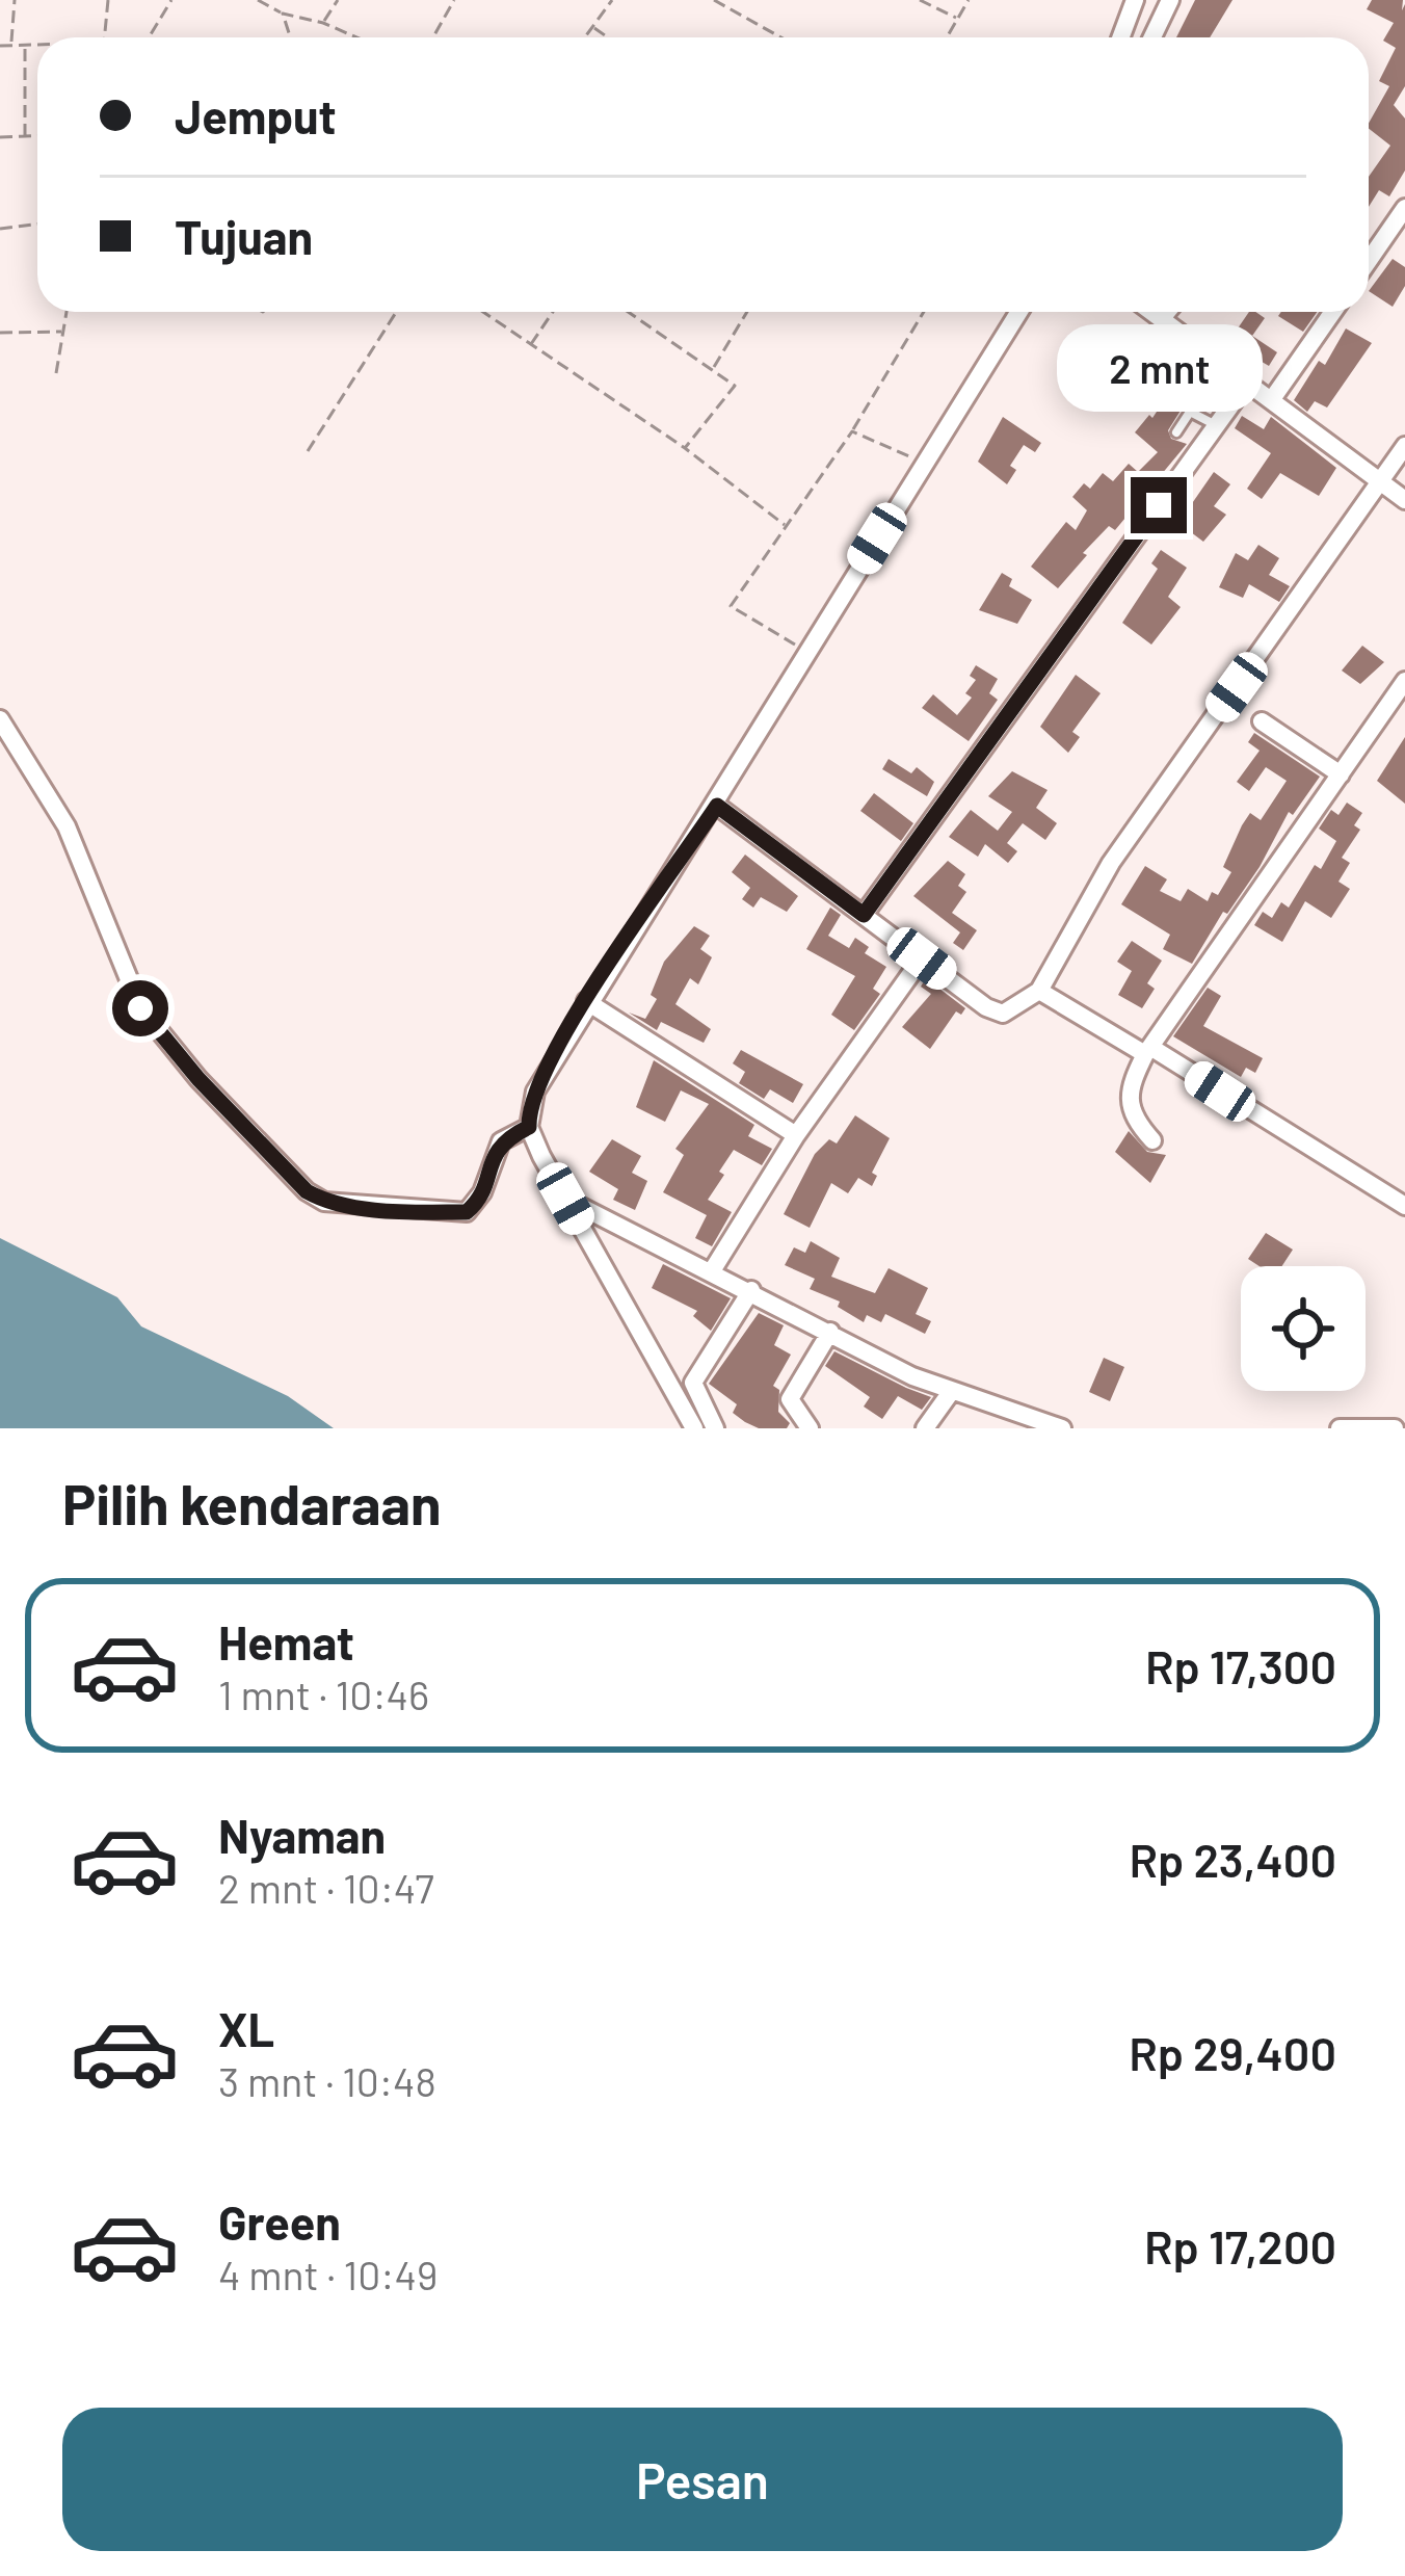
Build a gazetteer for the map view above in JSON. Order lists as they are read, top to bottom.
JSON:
{
  "page": {
    "banner": ["Jemput", "Tujuan"],
    "bubble": "2 mnt",
    "heading": "Pilih kendaraan",
    "list": [
      {
        "name": "Hemat",
        "note": "1 mnt · 10:46",
        "value": "Rp 17,300"
      },
      {
        "name": "Nyaman",
        "note": "2 mnt · 10:47",
        "value": "Rp 23,400"
      },
      {
        "name": "XL",
        "note": "3 mnt · 10:48",
        "value": "Rp 29,400"
      },
      {
        "name": "Green",
        "note": "4 mnt · 10:49",
        "value": "Rp 17,200"
      }
    ],
    "buttons": "Pesan"
  }
}
